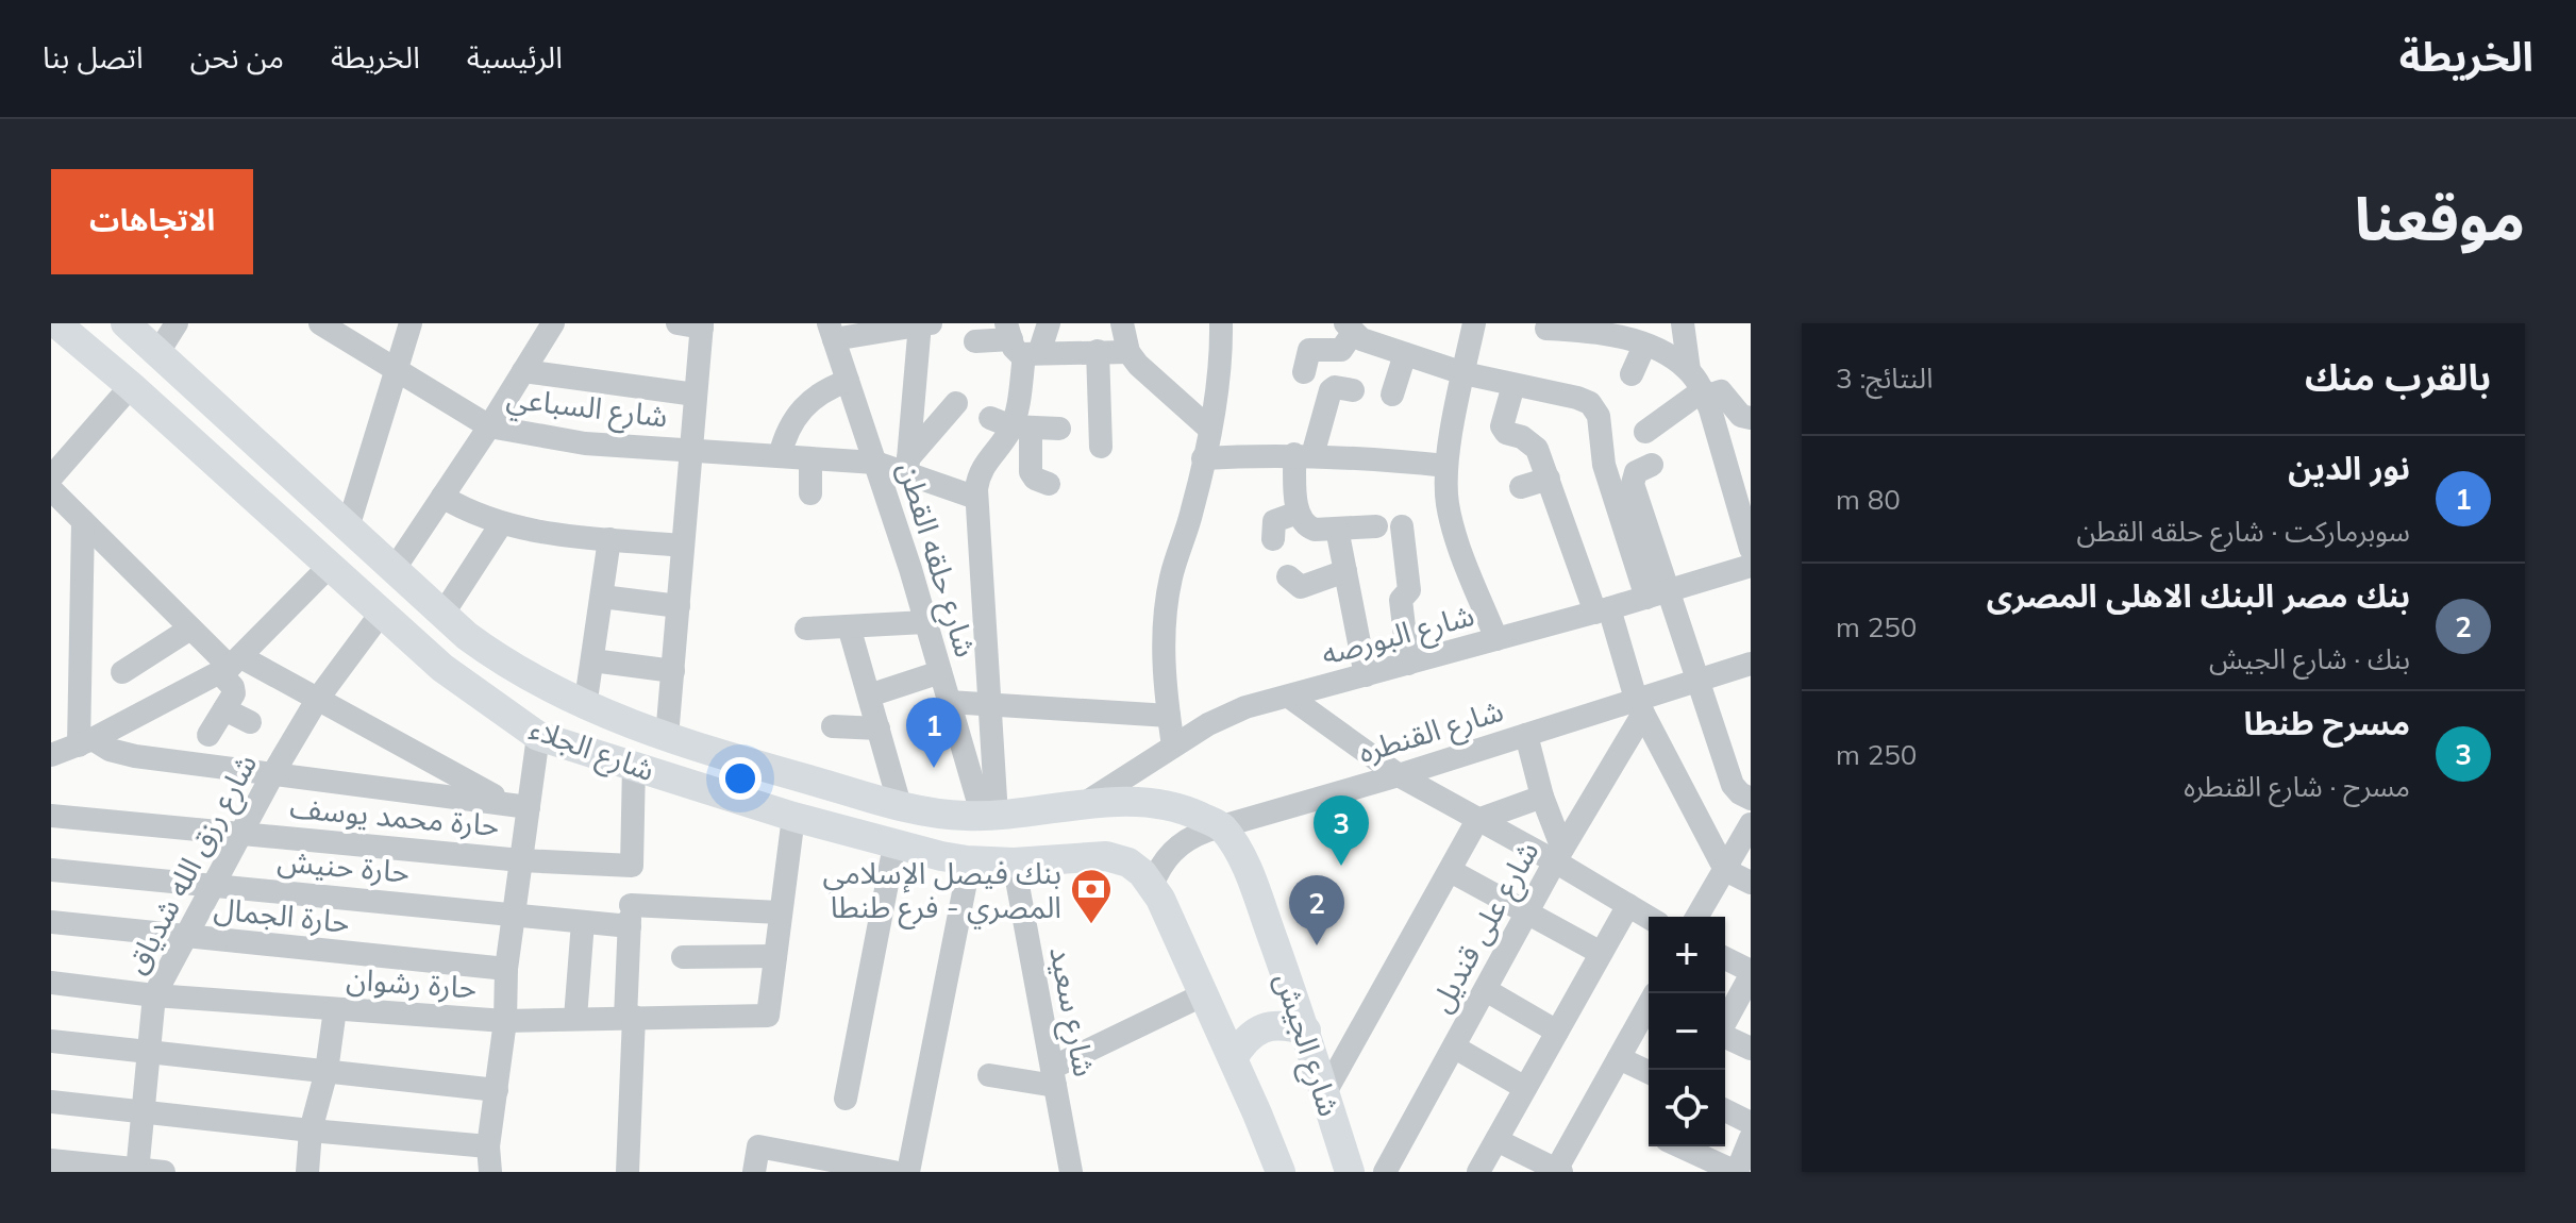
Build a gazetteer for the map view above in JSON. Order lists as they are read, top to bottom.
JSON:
{
  "streets": {
    "main road": ["شارع الجلاء", "شارع الجيش"],
    "street": [
      "شارع السباعي",
      "شارع حلقه القطن",
      "شارع البورصه",
      "شارع القنطره",
      "حارة محمد يوسف",
      "شارع رزق الله شدياق",
      "حارة حنيش",
      "حارة الجمال",
      "شارع على قنديل",
      "حارة رشوان",
      "شارع سعيد"
    ]
  },
  "crossings": [
    ["شارع السباعي", "شارع حلقه القطن"],
    ["شارع حلقه القطن", "شارع الجلاء"],
    ["شارع البورصه", "شارع الجلاء"],
    ["شارع القنطره", "شارع الجلاء"],
    ["شارع القنطره", "شارع على قنديل"],
    ["شارع القنطره", "شارع الجيش"],
    ["شارع الجلاء", "حارة محمد يوسف"],
    ["شارع الجلاء", "شارع رزق الله شدياق"],
    ["شارع الجلاء", "شارع سعيد"],
    ["شارع الجلاء", "شارع الجيش"],
    ["حارة محمد يوسف", "شارع رزق الله شدياق"],
    ["شارع رزق الله شدياق", "حارة حنيش"],
    ["شارع رزق الله شدياق", "حارة الجمال"],
    ["شارع رزق الله شدياق", "حارة رشوان"]
  ],
  "places": {
    "bank": ["بنك فيصل الإسلامي المصري - فرع طنطا"]
  },
  "page": {
    "header": "الخريطة",
    "nav": [
      "الرئيسية",
      "الخريطة",
      "من نحن",
      "اتصل بنا"
    ],
    "title": "موقعنا",
    "buttons": "الاتجاهات",
    "heading": ["بالقرب منك", "النتائج: 3"],
    "list": [
      {
        "mark": "1",
        "name": "نور الدين",
        "note": "سوبرماركت · شارع حلقه القطن",
        "value": "80 m"
      },
      {
        "mark": "2",
        "name": "بنك مصر البنك الاهلى المصرى",
        "note": "بنك · شارع الجيش",
        "value": "250 m"
      },
      {
        "mark": "3",
        "name": "مسرح طنطا",
        "note": "مسرح · شارع القنطره",
        "value": "250 m"
      }
    ],
    "pins": ["1", "3", "2"],
    "map_buttons": ["+", "−"]
  }
}
